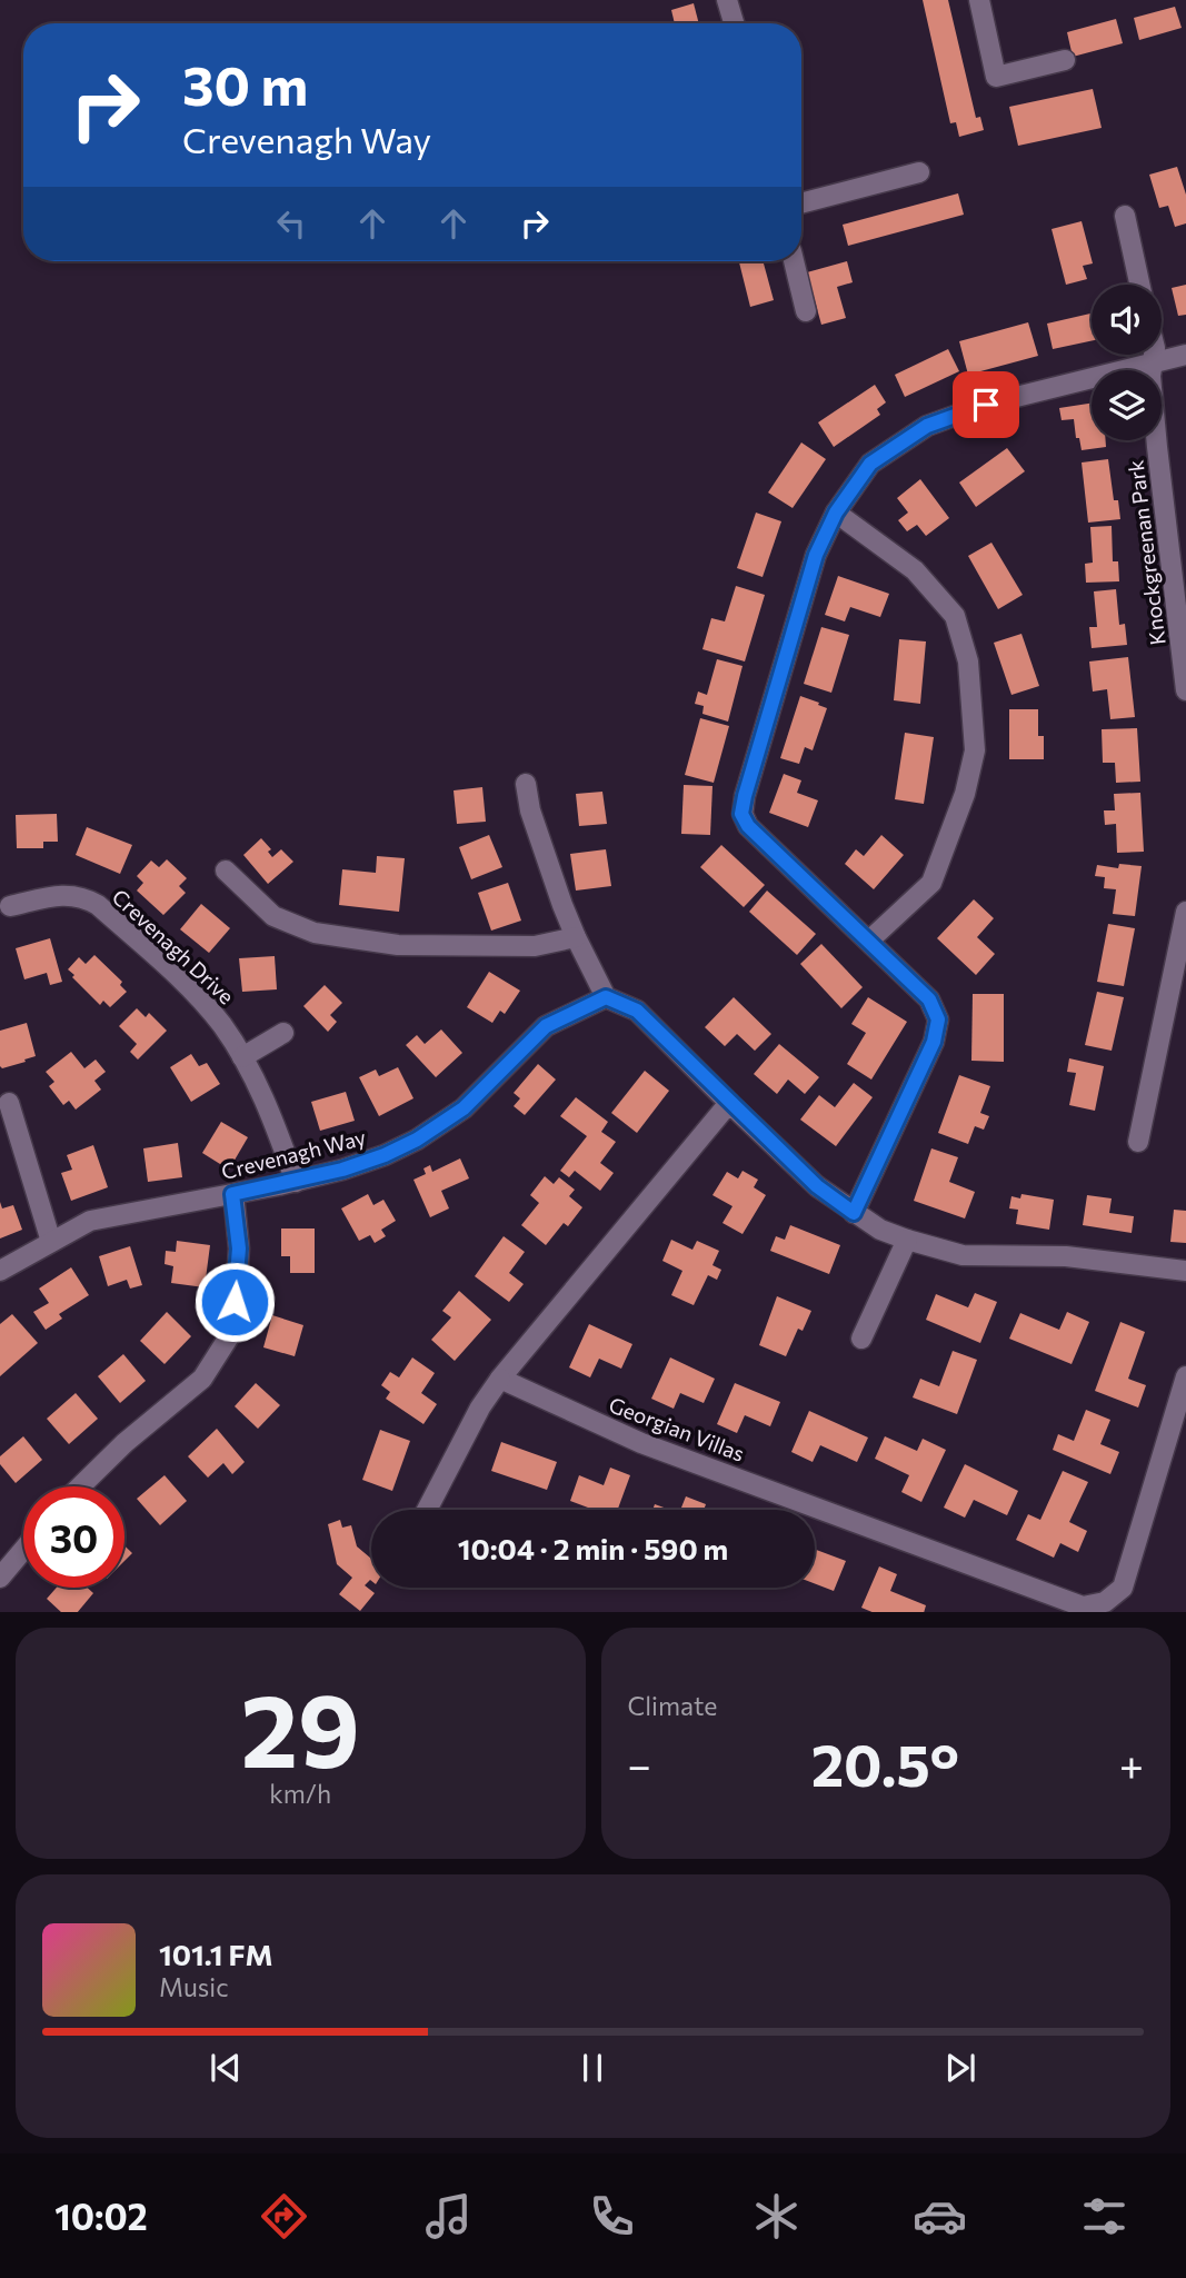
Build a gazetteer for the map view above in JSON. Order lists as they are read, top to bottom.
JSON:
{
  "streets": {
    "street": [
      "Knockgreenan Park",
      "Crevenagh Drive",
      "Crevenagh Way",
      "Georgian Villas"
    ]
  },
  "crossings": [
    ["Crevenagh Drive", "Crevenagh Way"]
  ],
  "page": {
    "turn": ["30 m", "Crevenagh Way"],
    "limit": "30",
    "trip": "10:04 · 2 min · 590 m",
    "tile": [
      ["29", "km/h"],
      "Climate"
    ],
    "heat": ["−", "20.5°", "+"],
    "song": ["101.1 FM", "Music"],
    "tabs": "10:02"
  }
}
